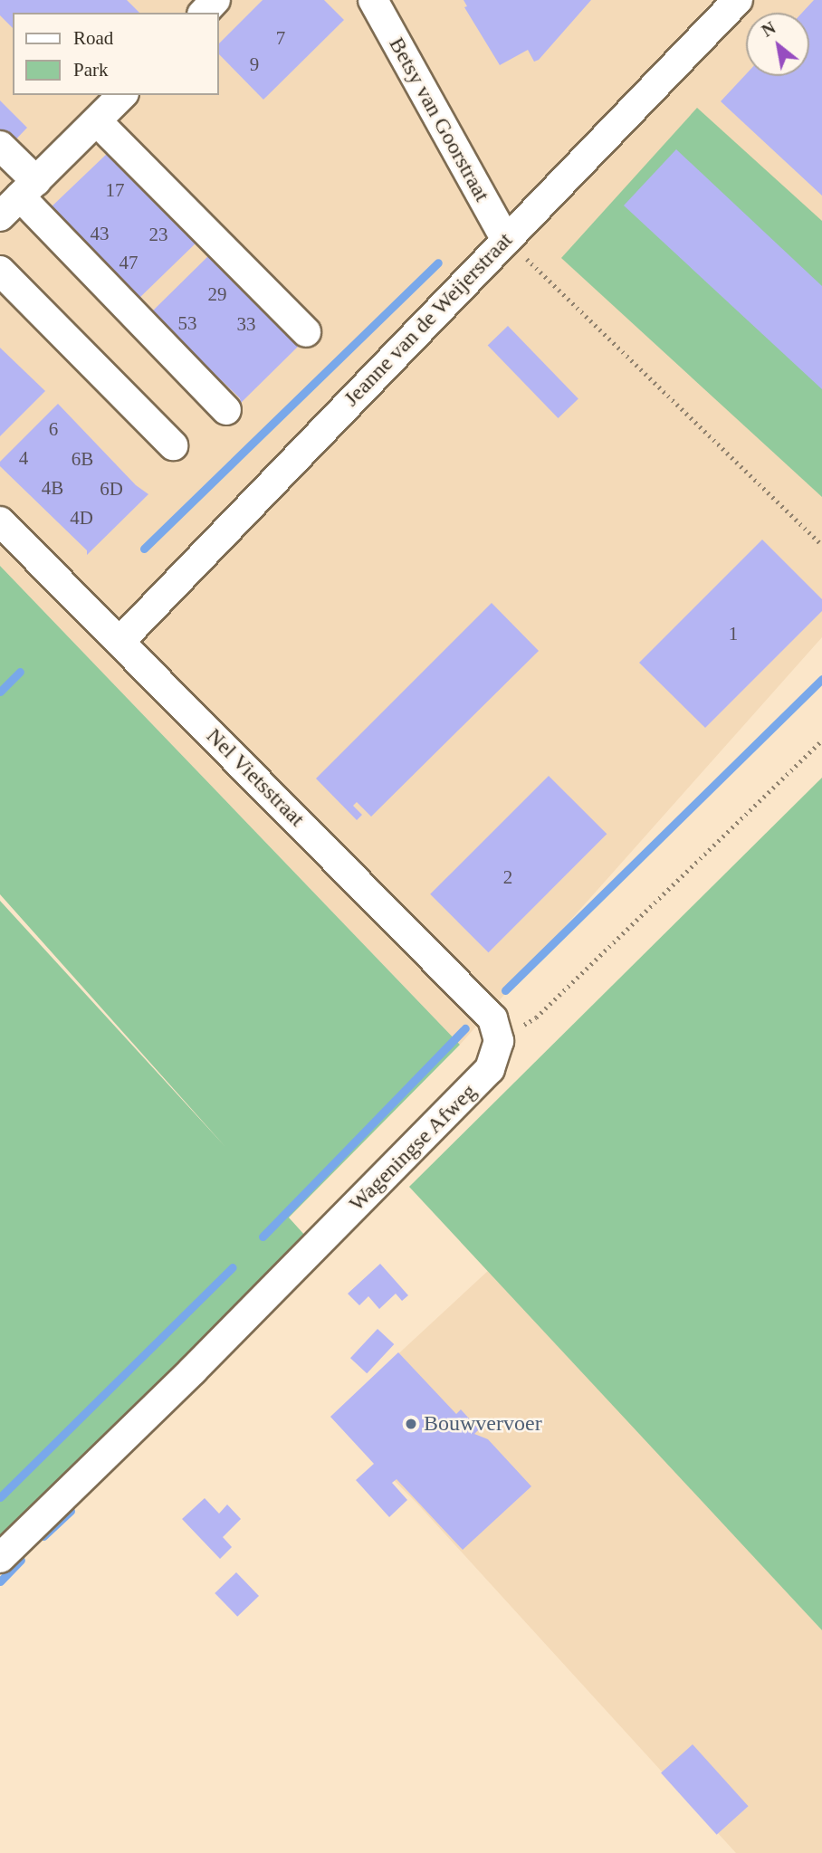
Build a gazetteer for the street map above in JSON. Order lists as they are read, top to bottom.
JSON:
{
  "streets": {
    "street": [
      "Betsy van Goorstraat",
      "Jeanne van de Weijerstraat",
      "Nel Vietsstraat",
      "Wageningse Afweg"
    ]
  },
  "crossings": [
    ["Betsy van Goorstraat", "Jeanne van de Weijerstraat"],
    ["Jeanne van de Weijerstraat", "Nel Vietsstraat"],
    ["Nel Vietsstraat", "Wageningse Afweg"]
  ],
  "places": ["Bouwvervoer"],
  "house_numbers": [
    "7",
    "9",
    "17",
    "43",
    "23",
    "47",
    "29",
    "53",
    "33",
    "6",
    "4",
    "6B",
    "4B",
    "6D",
    "4D",
    "1",
    "2"
  ],
  "legend": ["Road", "Park"],
  "north": "top left"
}
